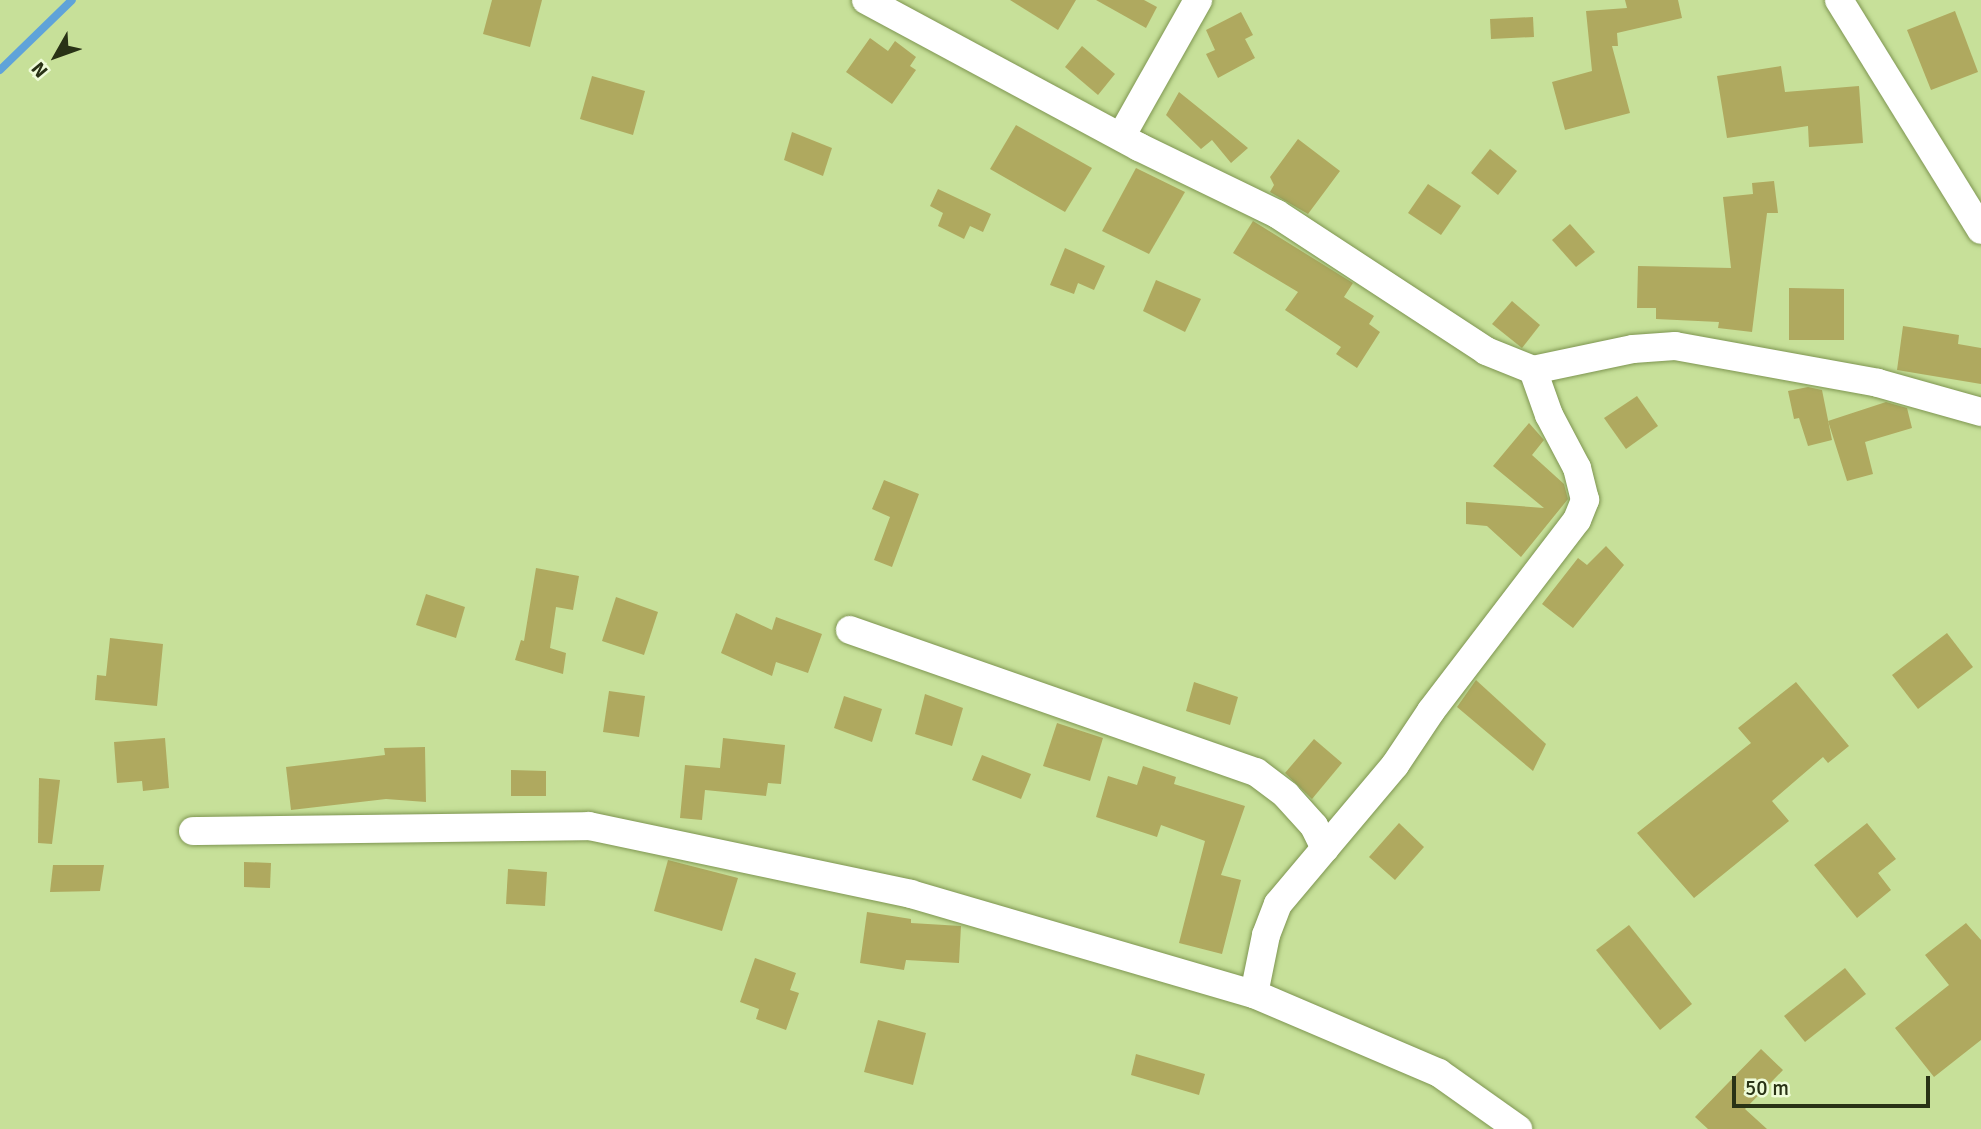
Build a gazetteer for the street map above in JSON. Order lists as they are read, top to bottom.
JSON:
{
  "scale_bar": "50 m",
  "north": "bottom left"
}
